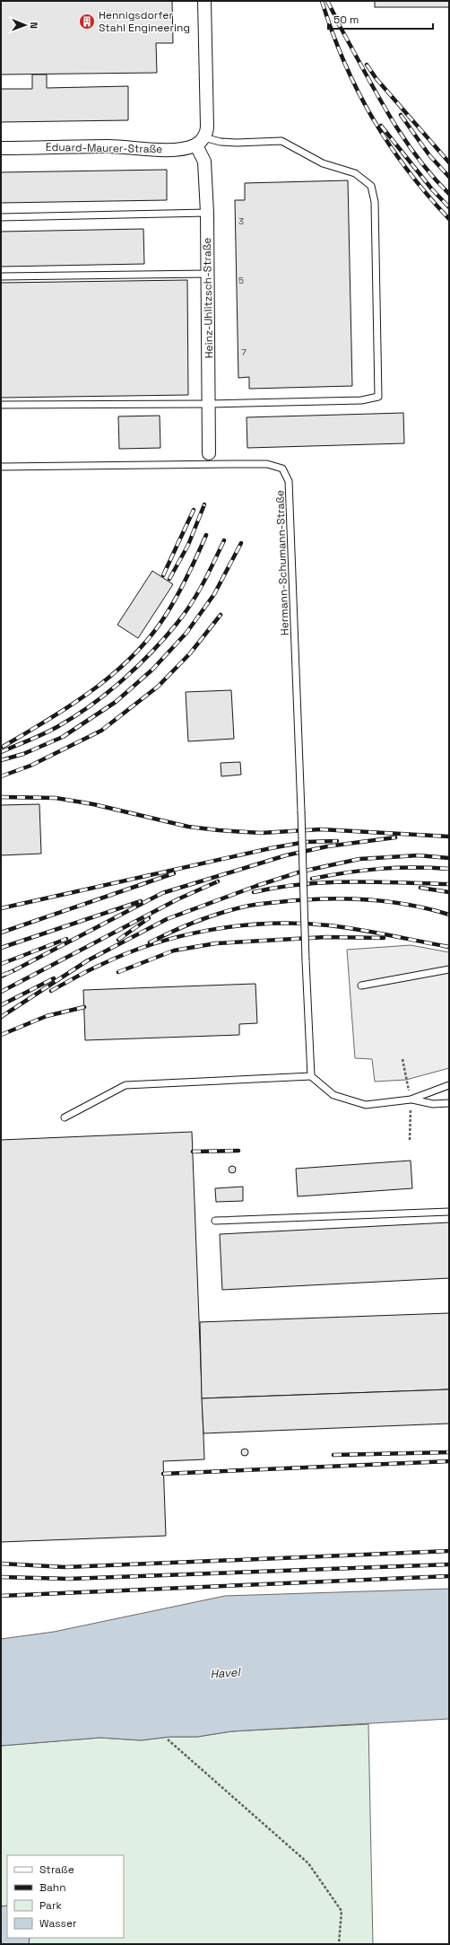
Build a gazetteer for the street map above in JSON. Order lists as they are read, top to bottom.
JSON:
{
  "streets": {
    "street": ["Eduard-Maurer-Straße", "Heinz-Uhlitzsch-Straße"],
    "lane": ["Hermann-Schumann-Straße"]
  },
  "crossings": [
    ["Eduard-Maurer-Straße", "Heinz-Uhlitzsch-Straße"]
  ],
  "water": ["Havel"],
  "places": {
    "building": ["Hennigsdorfer Stahl Engineering"]
  },
  "house_numbers": ["3", "5", "7"],
  "legend": [
    "Straße",
    "Bahn",
    "Park",
    "Wasser"
  ],
  "scale_bar": "50 m",
  "north": "right"
}
